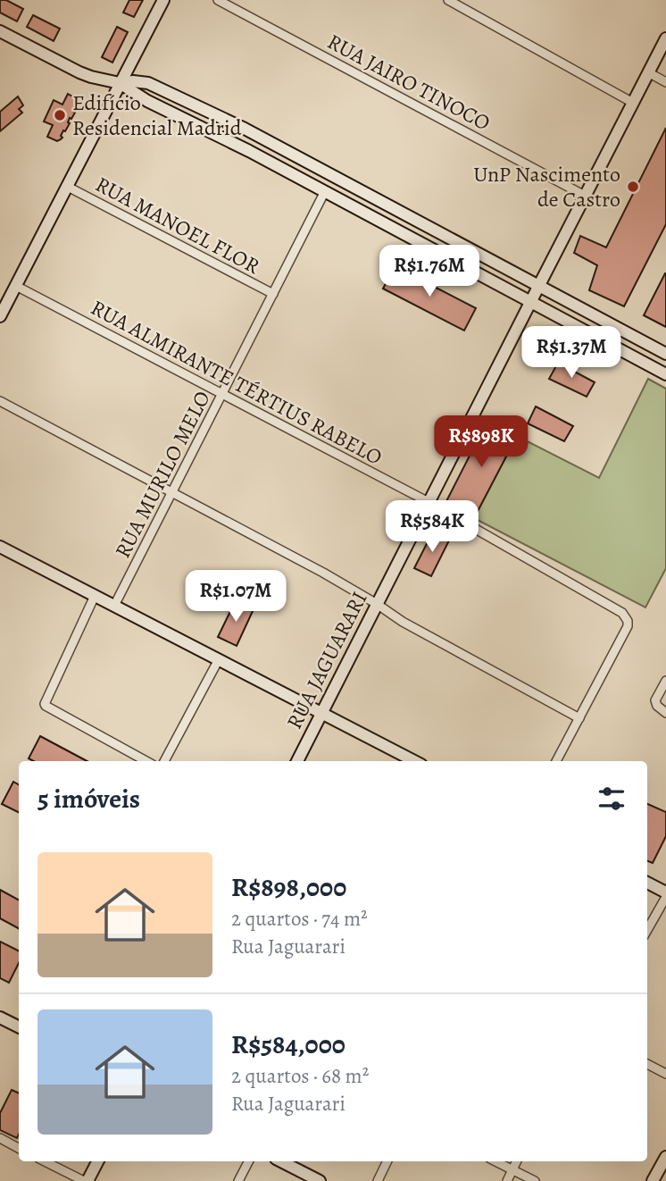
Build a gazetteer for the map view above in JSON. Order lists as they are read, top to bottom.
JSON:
{
  "streets": {
    "main road": ["RUA JAGUARARI"],
    "street": [
      "RUA JAIRO TINOCO",
      "RUA MANOEL FLOR",
      "RUA ALMIRANTE TÉRTIUS RABELO",
      "RUA MURILO MELO"
    ]
  },
  "crossings": [
    ["RUA JAIRO TINOCO", "RUA JAGUARARI"],
    ["RUA MANOEL FLOR", "RUA MURILO MELO"],
    ["RUA ALMIRANTE TÉRTIUS RABELO", "RUA MURILO MELO"],
    ["RUA ALMIRANTE TÉRTIUS RABELO", "RUA JAGUARARI"]
  ],
  "places": ["Edifício Residencial Madrid", "UnP Nascimento de Castro"],
  "page": {
    "price": [
      "R$1.76M",
      "R$1.37M",
      "R$898K",
      "R$584K",
      "R$1.07M"
    ],
    "heading": "5 imóveis",
    "list": [
      {
        "name": "R$898,000",
        "note": "2 quartos · 74 m² · Rua Jaguarari"
      },
      {
        "name": "R$584,000",
        "note": "2 quartos · 68 m² · Rua Jaguarari"
      }
    ]
  }
}
